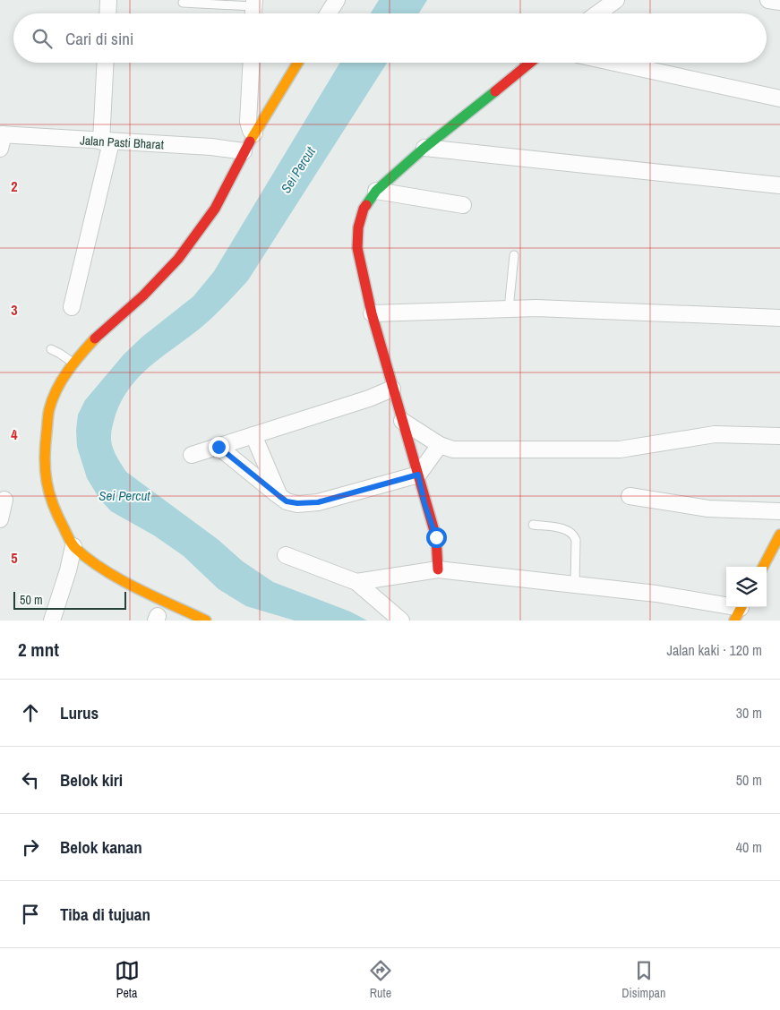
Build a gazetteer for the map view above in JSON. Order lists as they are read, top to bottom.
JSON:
{
  "streets": {
    "street": ["Jalan Pasti Bharat"]
  },
  "water": ["Sei Percut"],
  "scale_bar": "50 m",
  "page": {
    "search": "Cari di sini",
    "scale": "50 m",
    "heading": ["2 mnt", "Jalan kaki · 120 m"],
    "list": [
      ["Lurus", "30 m"],
      ["Belok kiri", "50 m"],
      ["Belok kanan", "40 m"],
      "Tiba di tujuan"
    ],
    "nav": ["Peta", "Rute", "Disimpan"]
  },
  "grid": {
    "rows": [
      "2",
      "3",
      "4",
      "5"
    ]
  }
}
